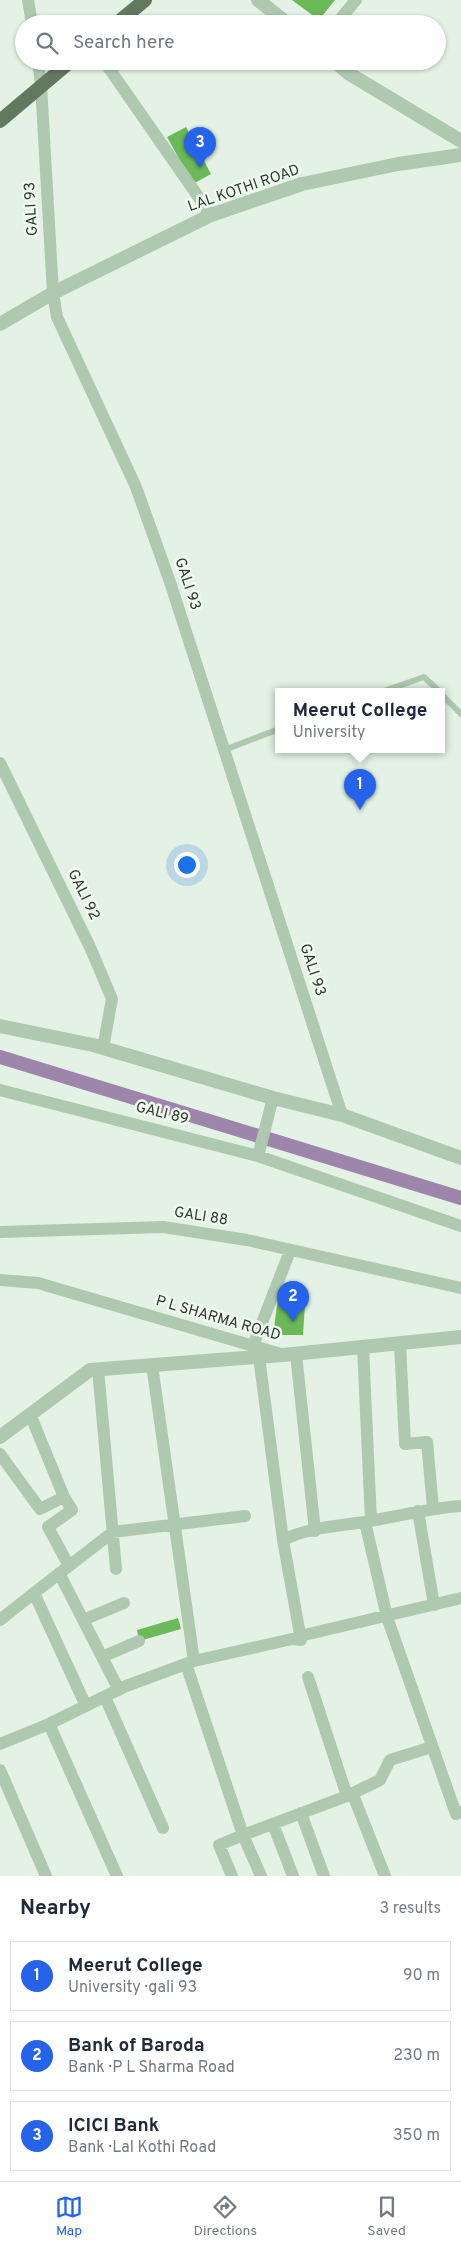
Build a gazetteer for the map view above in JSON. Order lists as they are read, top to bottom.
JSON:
{
  "streets": {
    "street": [
      "LAL KOTHI ROAD",
      "GALI 93",
      "GALI 92",
      "GALI 89",
      "GALI 88",
      "P L SHARMA ROAD"
    ]
  },
  "crossings": [
    ["LAL KOTHI ROAD", "GALI 93"]
  ],
  "page": {
    "search": "Search here",
    "pins": ["3", "1", "2"],
    "popup": ["Meerut College", "University"],
    "heading": ["Nearby", "3 results"],
    "list": [
      {
        "mark": "1",
        "name": "Meerut College",
        "note": "University · gali 93",
        "value": "90 m"
      },
      {
        "mark": "2",
        "name": "Bank of Baroda",
        "note": "Bank · P L Sharma Road",
        "value": "230 m"
      },
      {
        "mark": "3",
        "name": "ICICI Bank",
        "note": "Bank · Lal Kothi Road",
        "value": "350 m"
      }
    ],
    "nav": ["Map", "Directions", "Saved"]
  }
}
